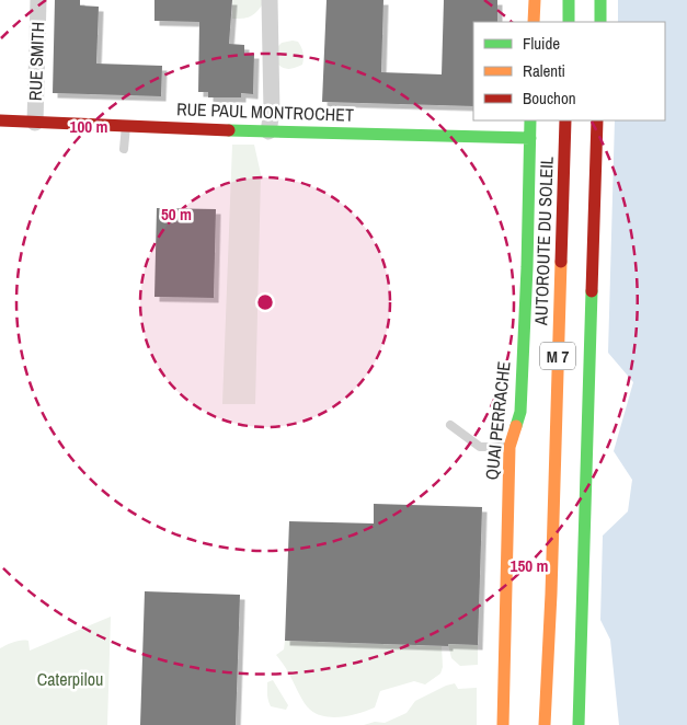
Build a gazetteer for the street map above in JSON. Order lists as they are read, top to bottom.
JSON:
{
  "streets": {
    "main road": [
      "RUE PAUL MONTROCHET",
      "AUTOROUTE DU SOLEIL",
      "M 7",
      "QUAI PERRACHE"
    ],
    "street": ["RUE SMITH"]
  },
  "crossings": [
    ["RUE SMITH", "RUE PAUL MONTROCHET"],
    ["RUE PAUL MONTROCHET", "QUAI PERRACHE"]
  ],
  "parks": ["Caterpilou"],
  "legend": ["Fluide", "Ralenti", "Bouchon"],
  "rings": ["100 m", "50 m", "150 m"]
}
